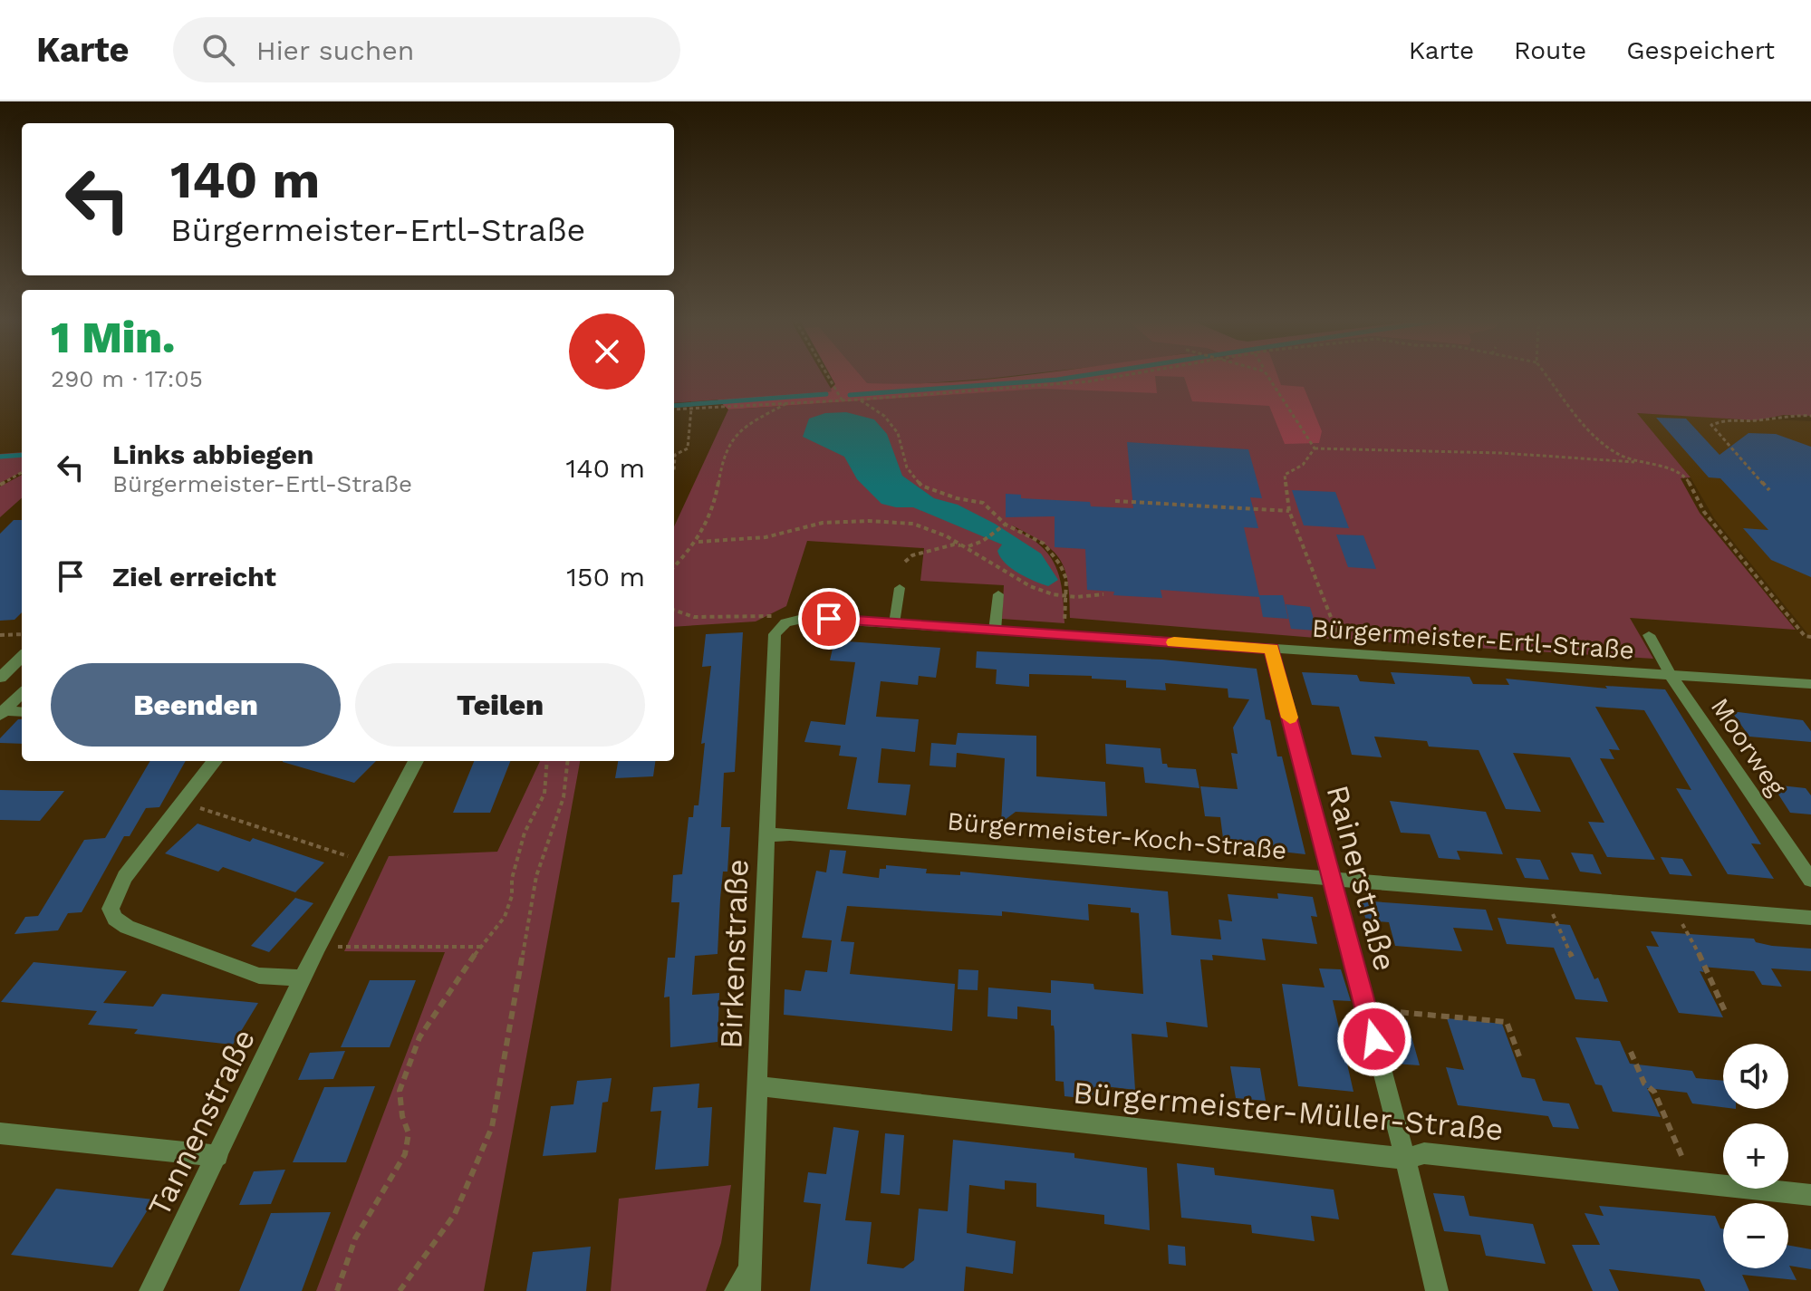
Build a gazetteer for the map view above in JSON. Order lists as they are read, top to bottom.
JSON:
{
  "streets": {
    "street": [
      "Bürgermeister-Ertl-Straße",
      "Moorweg",
      "Bürgermeister-Koch-Straße",
      "Rainerstraße",
      "Birkenstraße",
      "Bürgermeister-Müller-Straße",
      "Tannenstraße"
    ]
  },
  "crossings": [
    ["Bürgermeister-Ertl-Straße", "Moorweg"],
    ["Bürgermeister-Ertl-Straße", "Rainerstraße"],
    ["Bürgermeister-Ertl-Straße", "Birkenstraße"],
    ["Bürgermeister-Koch-Straße", "Rainerstraße"],
    ["Bürgermeister-Koch-Straße", "Birkenstraße"],
    ["Rainerstraße", "Bürgermeister-Müller-Straße"],
    ["Birkenstraße", "Bürgermeister-Müller-Straße"]
  ],
  "page": {
    "header": "Karte",
    "search": "Hier suchen",
    "nav": ["Karte", "Route", "Gespeichert"],
    "turn": ["140 m", "Bürgermeister-Ertl-Straße"],
    "heading": ["1 Min.", "290 m · 17:05"],
    "list": [
      {
        "name": "Links abbiegen",
        "note": "Bürgermeister-Ertl-Straße",
        "value": "140 m"
      },
      {
        "name": "Ziel erreicht",
        "value": "150 m"
      }
    ],
    "buttons": ["Beenden", "Teilen"],
    "map_buttons": ["+", "−"]
  }
}
